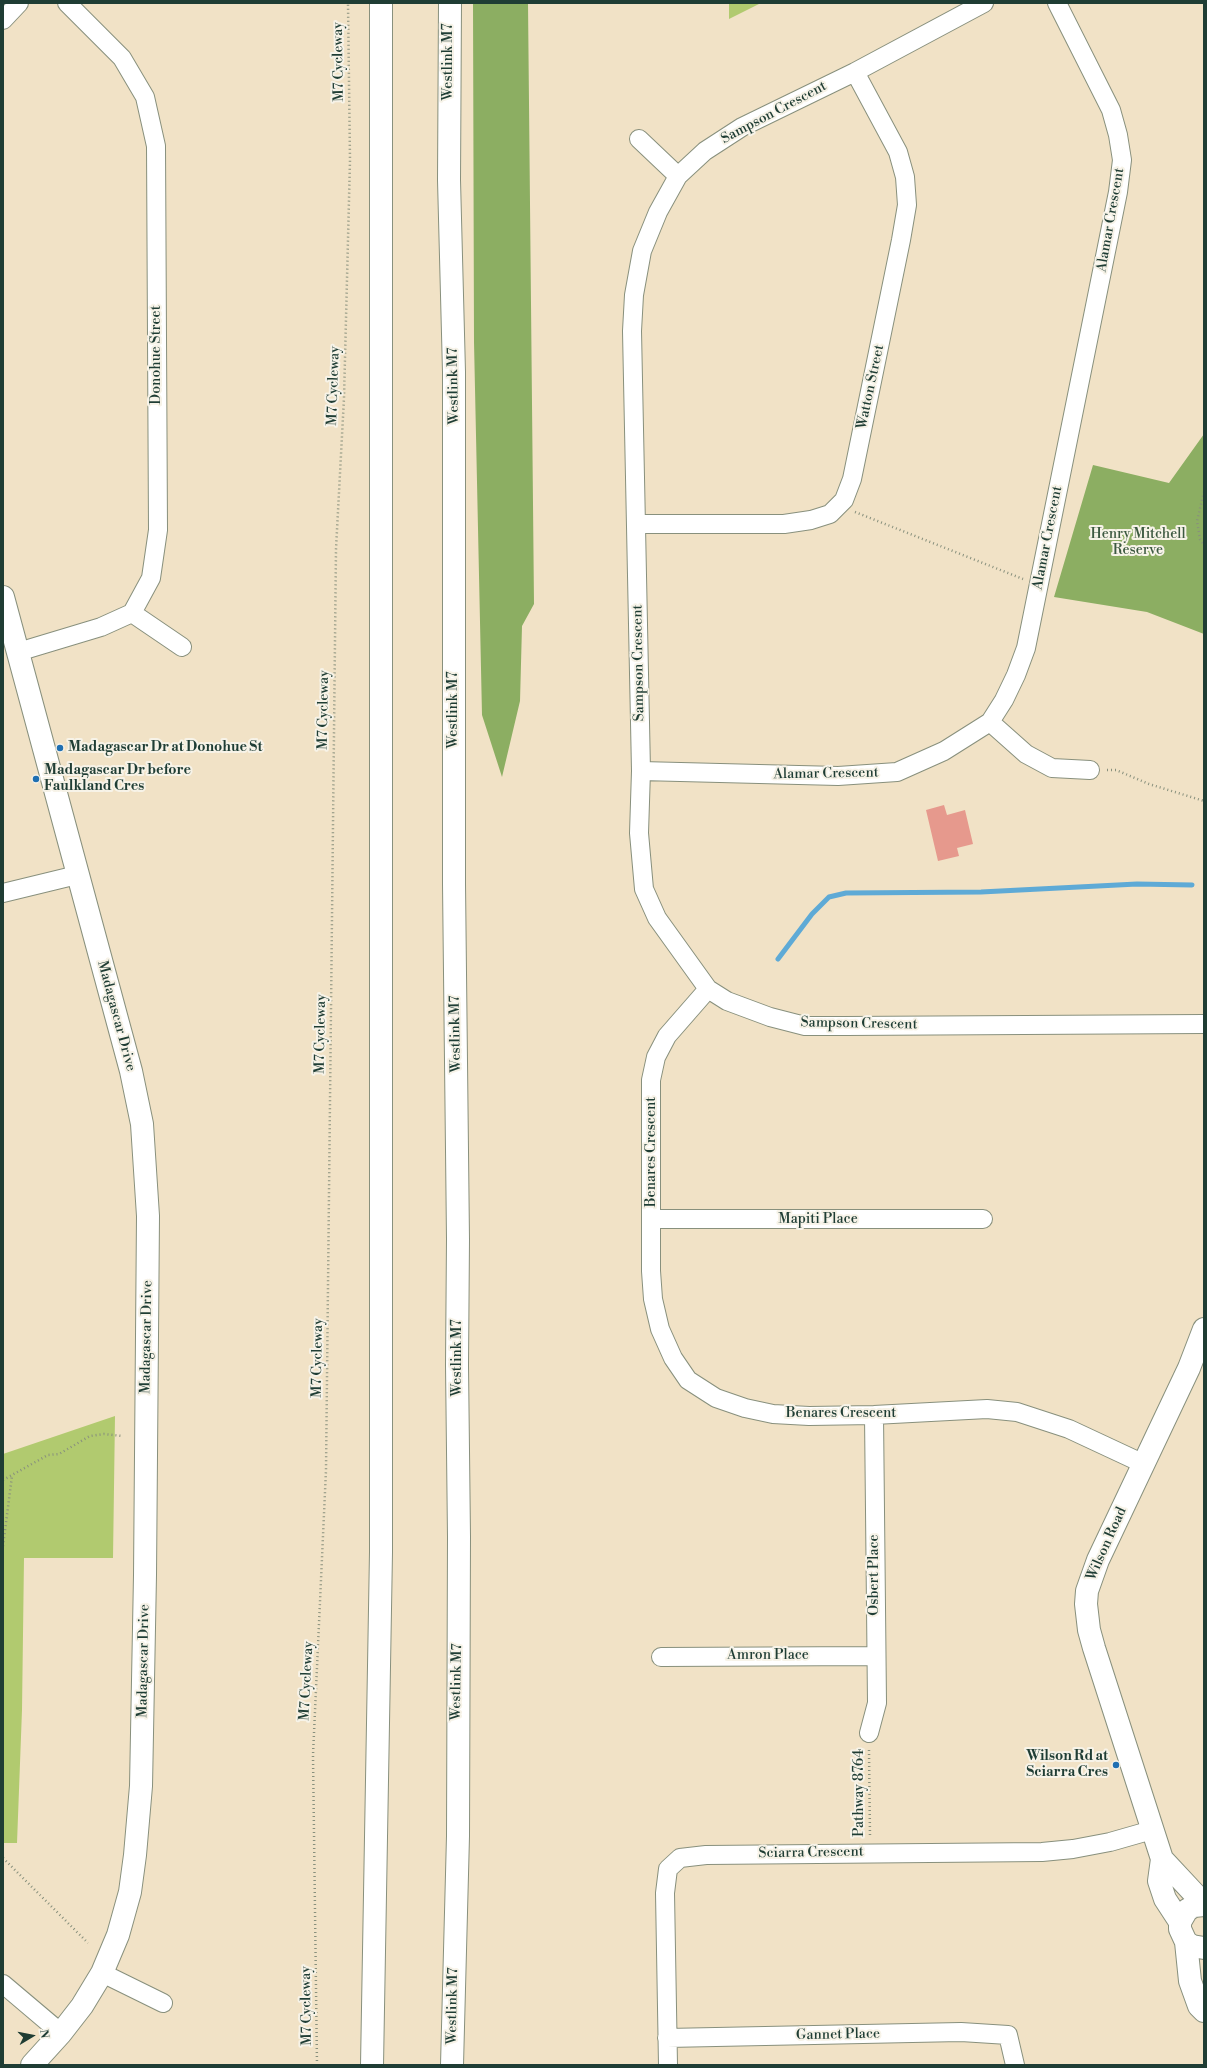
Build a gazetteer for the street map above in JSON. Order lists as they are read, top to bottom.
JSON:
{
  "streets": {
    "main road": ["Westlink M7", "Madagascar Drive", "Wilson Road"],
    "street": [
      "Sampson Crescent",
      "Alamar Crescent",
      "Donohue Street",
      "Watton Street",
      "Benares Crescent",
      "Mapiti Place",
      "Osbert Place",
      "Amron Place",
      "Sciarra Crescent",
      "Gannet Place"
    ],
    "path": ["M7 Cycleway", "Pathway 8764"]
  },
  "crossings": [
    ["Sampson Crescent", "Alamar Crescent"],
    ["Sampson Crescent", "Watton Street"],
    ["Sampson Crescent", "Benares Crescent"],
    ["Benares Crescent", "Mapiti Place"],
    ["Benares Crescent", "Wilson Road"],
    ["Benares Crescent", "Osbert Place"],
    ["Wilson Road", "Sciarra Crescent"],
    ["Osbert Place", "Amron Place"],
    ["Osbert Place", "Pathway 8764"],
    ["Pathway 8764", "Sciarra Crescent"],
    ["Sciarra Crescent", "Gannet Place"]
  ],
  "parks": ["Henry Mitchell Reserve"],
  "places": ["Madagascar Dr at Donohue St", "Madagascar Dr before Faulkland Cres", "Wilson Rd at Sciarra Cres"],
  "north": "right"
}
